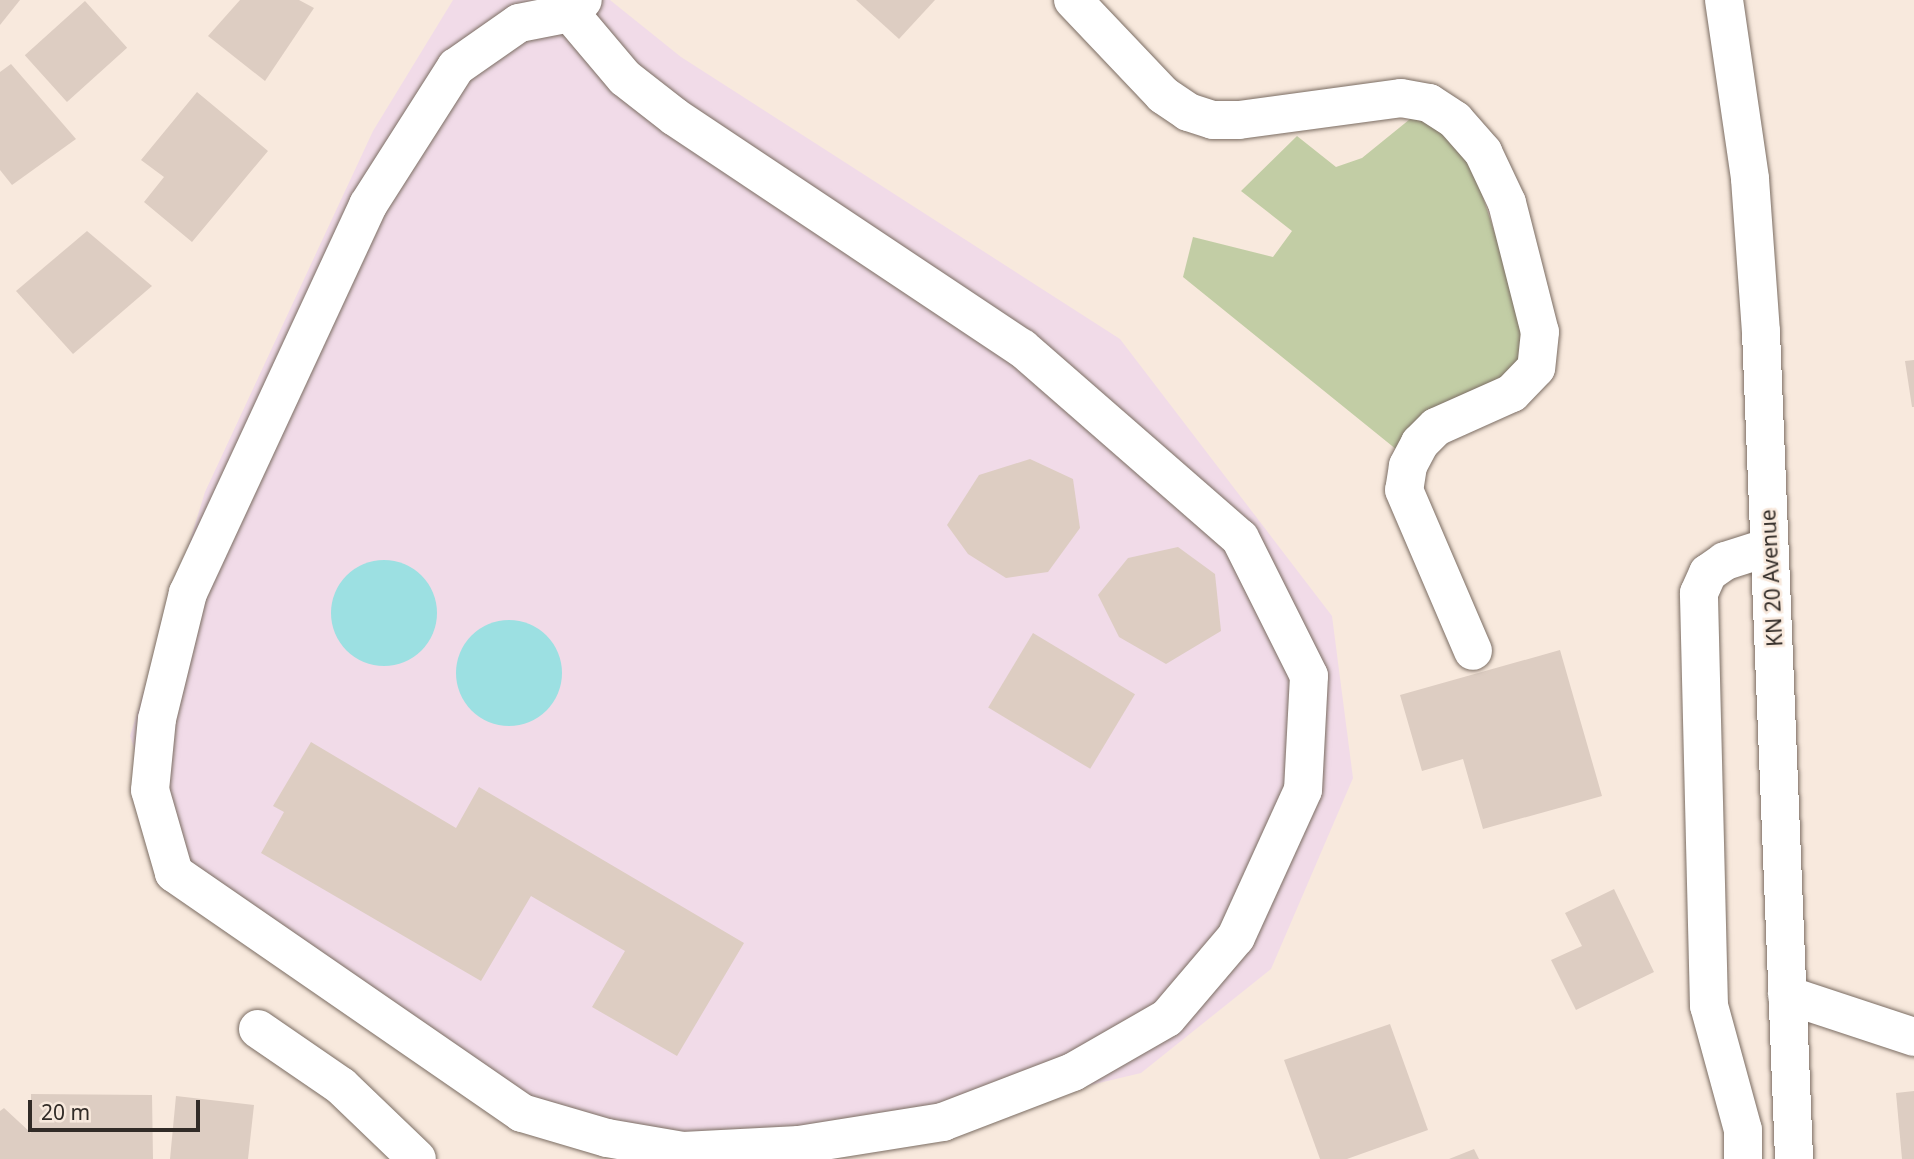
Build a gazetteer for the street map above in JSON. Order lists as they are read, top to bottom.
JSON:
{
  "streets": {
    "main road": ["KN 20 Avenue"]
  },
  "scale_bar": "20 m"
}
